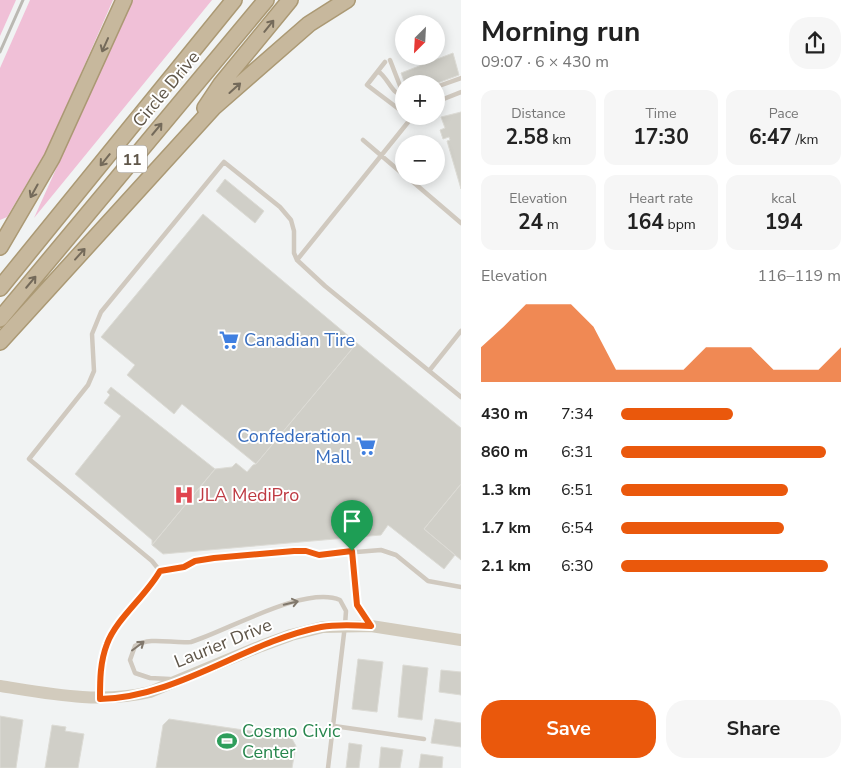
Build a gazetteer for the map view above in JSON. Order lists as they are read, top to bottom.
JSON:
{
  "streets": {
    "highway": ["Circle Drive", "11"],
    "main road": ["Laurier Drive"]
  },
  "places": {
    "supermarket": ["Canadian Tire", "Confederation Mall"],
    "hospital": ["JLA MediPro"],
    "sports": ["Cosmo Civic Center"]
  },
  "north": "bottom left",
  "page": {
    "heading": ["Morning run", "09:07 · 6 × 430 m"],
    "map_buttons": ["+", "−"],
    "stats": [
      ["Distance", "2.58 km"],
      ["Time", "17:30"],
      ["Pace", "6:47 /km"],
      ["Elevation", "24 m"],
      ["Heart rate", "164 bpm"],
      ["kcal", "194"]
    ],
    "chart": ["Elevation", "116–119 m"],
    "list": [
      {
        "name": "430 m",
        "note": "7:34"
      },
      {
        "name": "860 m",
        "note": "6:31"
      },
      {
        "name": "1.3 km",
        "note": "6:51"
      },
      {
        "name": "1.7 km",
        "note": "6:54"
      },
      {
        "name": "2.1 km",
        "note": "6:30"
      }
    ],
    "buttons": ["Save", "Share"]
  }
}
